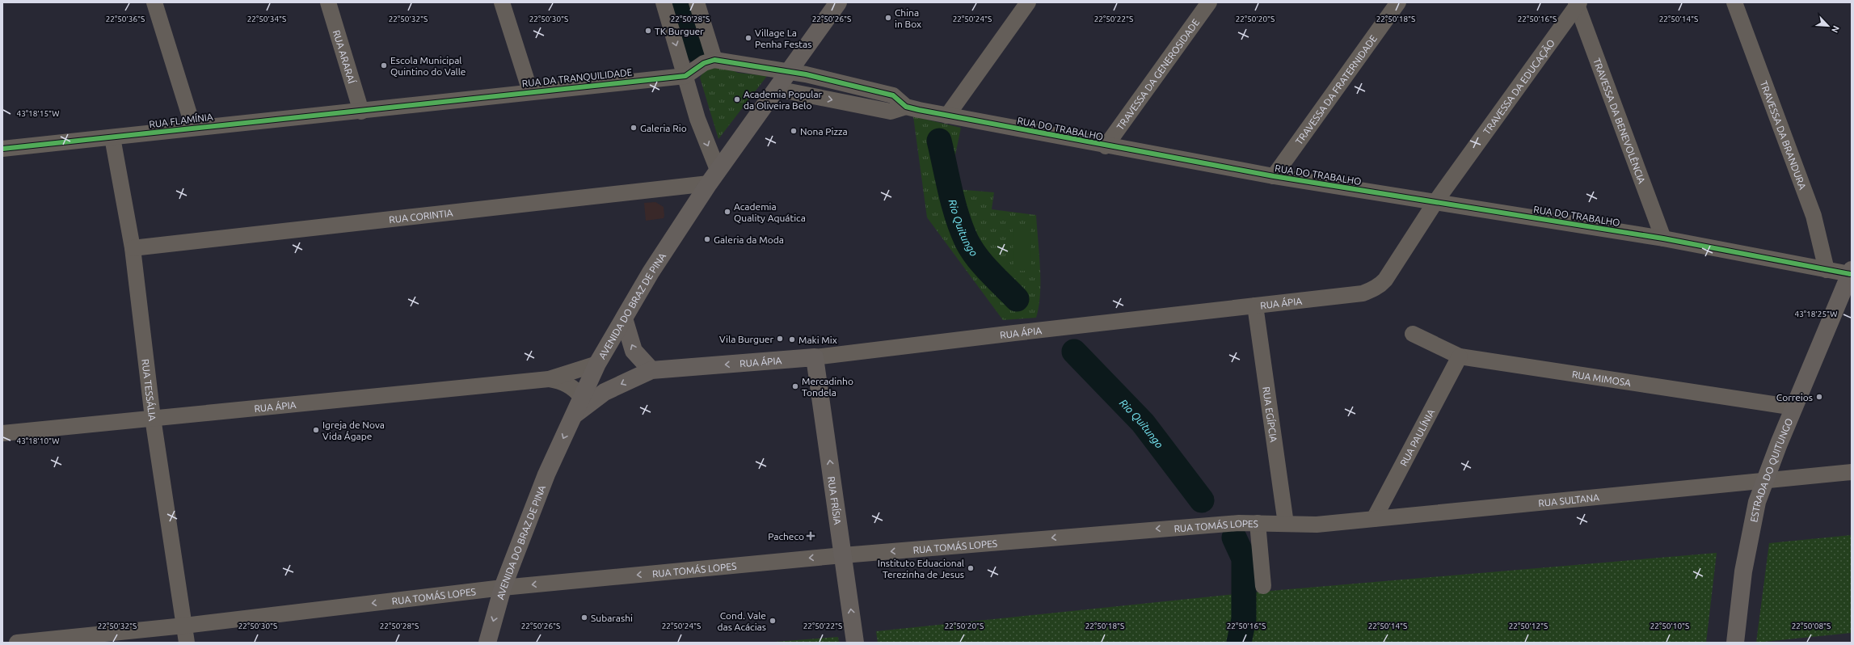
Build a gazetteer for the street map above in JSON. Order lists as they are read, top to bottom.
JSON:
{
  "streets": {
    "main road": [
      "RUA ÁPIA",
      "AVENIDA DO BRAZ DE PINA",
      "ESTRADA DO QUITUNGO",
      "RUA FRÍSIA"
    ],
    "street": [
      "RUA ARARAÍ",
      "TRAVESSA DA GENEROSIDADE",
      "RUA DA TRANQUILIDADE",
      "TRAVESSA DA EDUCAÇÃO",
      "TRAVESSA DA FRATERNIDADE",
      "RUA FLAMÍNIA",
      "TRAVESSA DA BENEVOLÊNCIA",
      "RUA DO TRABALHO",
      "TRAVESSA DA BRANDURA",
      "RUA CORINTIA",
      "RUA MIMOSA",
      "RUA TESSÁLIA",
      "RUA EGÍPCIA",
      "RUA PAULÍNIA",
      "RUA SULTANA",
      "RUA TOMÁS LOPES"
    ]
  },
  "crossings": [
    ["RUA ARARAÍ", "RUA DA TRANQUILIDADE"],
    ["RUA ARARAÍ", "RUA FLAMÍNIA"],
    ["TRAVESSA DA GENEROSIDADE", "RUA DO TRABALHO"],
    ["RUA DA TRANQUILIDADE", "RUA FLAMÍNIA"],
    ["TRAVESSA DA EDUCAÇÃO", "TRAVESSA DA BENEVOLÊNCIA"],
    ["TRAVESSA DA EDUCAÇÃO", "RUA DO TRABALHO"],
    ["TRAVESSA DA EDUCAÇÃO", "RUA ÁPIA"],
    ["TRAVESSA DA FRATERNIDADE", "RUA DO TRABALHO"],
    ["RUA FLAMÍNIA", "RUA TESSÁLIA"],
    ["TRAVESSA DA BENEVOLÊNCIA", "RUA DO TRABALHO"],
    ["RUA DO TRABALHO", "TRAVESSA DA BRANDURA"],
    ["RUA DO TRABALHO", "RUA ÁPIA"],
    ["RUA DO TRABALHO", "AVENIDA DO BRAZ DE PINA"],
    ["RUA DO TRABALHO", "ESTRADA DO QUITUNGO"],
    ["RUA CORINTIA", "AVENIDA DO BRAZ DE PINA"],
    ["RUA CORINTIA", "RUA TESSÁLIA"],
    ["RUA ÁPIA", "AVENIDA DO BRAZ DE PINA"],
    ["RUA ÁPIA", "RUA TESSÁLIA"],
    ["RUA ÁPIA", "RUA EGÍPCIA"],
    ["RUA ÁPIA", "RUA FRÍSIA"],
    ["AVENIDA DO BRAZ DE PINA", "RUA TOMÁS LOPES"],
    ["RUA MIMOSA", "RUA PAULÍNIA"],
    ["RUA MIMOSA", "ESTRADA DO QUITUNGO"],
    ["RUA TESSÁLIA", "RUA TOMÁS LOPES"],
    ["RUA EGÍPCIA", "RUA TOMÁS LOPES"],
    ["RUA PAULÍNIA", "RUA SULTANA"],
    ["RUA PAULÍNIA", "RUA TOMÁS LOPES"],
    ["ESTRADA DO QUITUNGO", "RUA SULTANA"],
    ["RUA SULTANA", "RUA TOMÁS LOPES"],
    ["RUA FRÍSIA", "RUA TOMÁS LOPES"]
  ],
  "one_way": ["RUA FRÍSIA", "RUA TOMÁS LOPES"],
  "water": ["Rio Quitungo"],
  "places": {
    "other": [
      "China in Box",
      "TK Burguer",
      "Village La Penha Festas",
      "Escola Municipal Quintino do Valle",
      "Academia Popular da Oliveira Belo",
      "Galeria Rio",
      "Nona Pizza",
      "Academia Quality Aquática",
      "Galeria da Moda",
      "Vila Burguer",
      "Maki Mix",
      "Mercadinho Tondela",
      "Correios",
      "Igreja de Nova Vida Ágape",
      "Instituto Eduacional Terezinha de Jesus",
      "Subarashi",
      "Cond. Vale das Acácias"
    ],
    "health": ["Pacheco"]
  },
  "north": "bottom right",
  "coordinates": [
    "22°50'36\"S",
    "22°50'34\"S",
    "22°50'32\"S",
    "22°50'30\"S",
    "22°50'28\"S",
    "22°50'26\"S",
    "22°50'24\"S",
    "22°50'22\"S",
    "22°50'20\"S",
    "22°50'18\"S",
    "22°50'16\"S",
    "22°50'14\"S",
    "43°18'15\"W",
    "43°18'25\"W",
    "43°18'10\"W",
    "22°50'12\"S",
    "22°50'08\"S",
    "22°50'10\"S"
  ]
}
